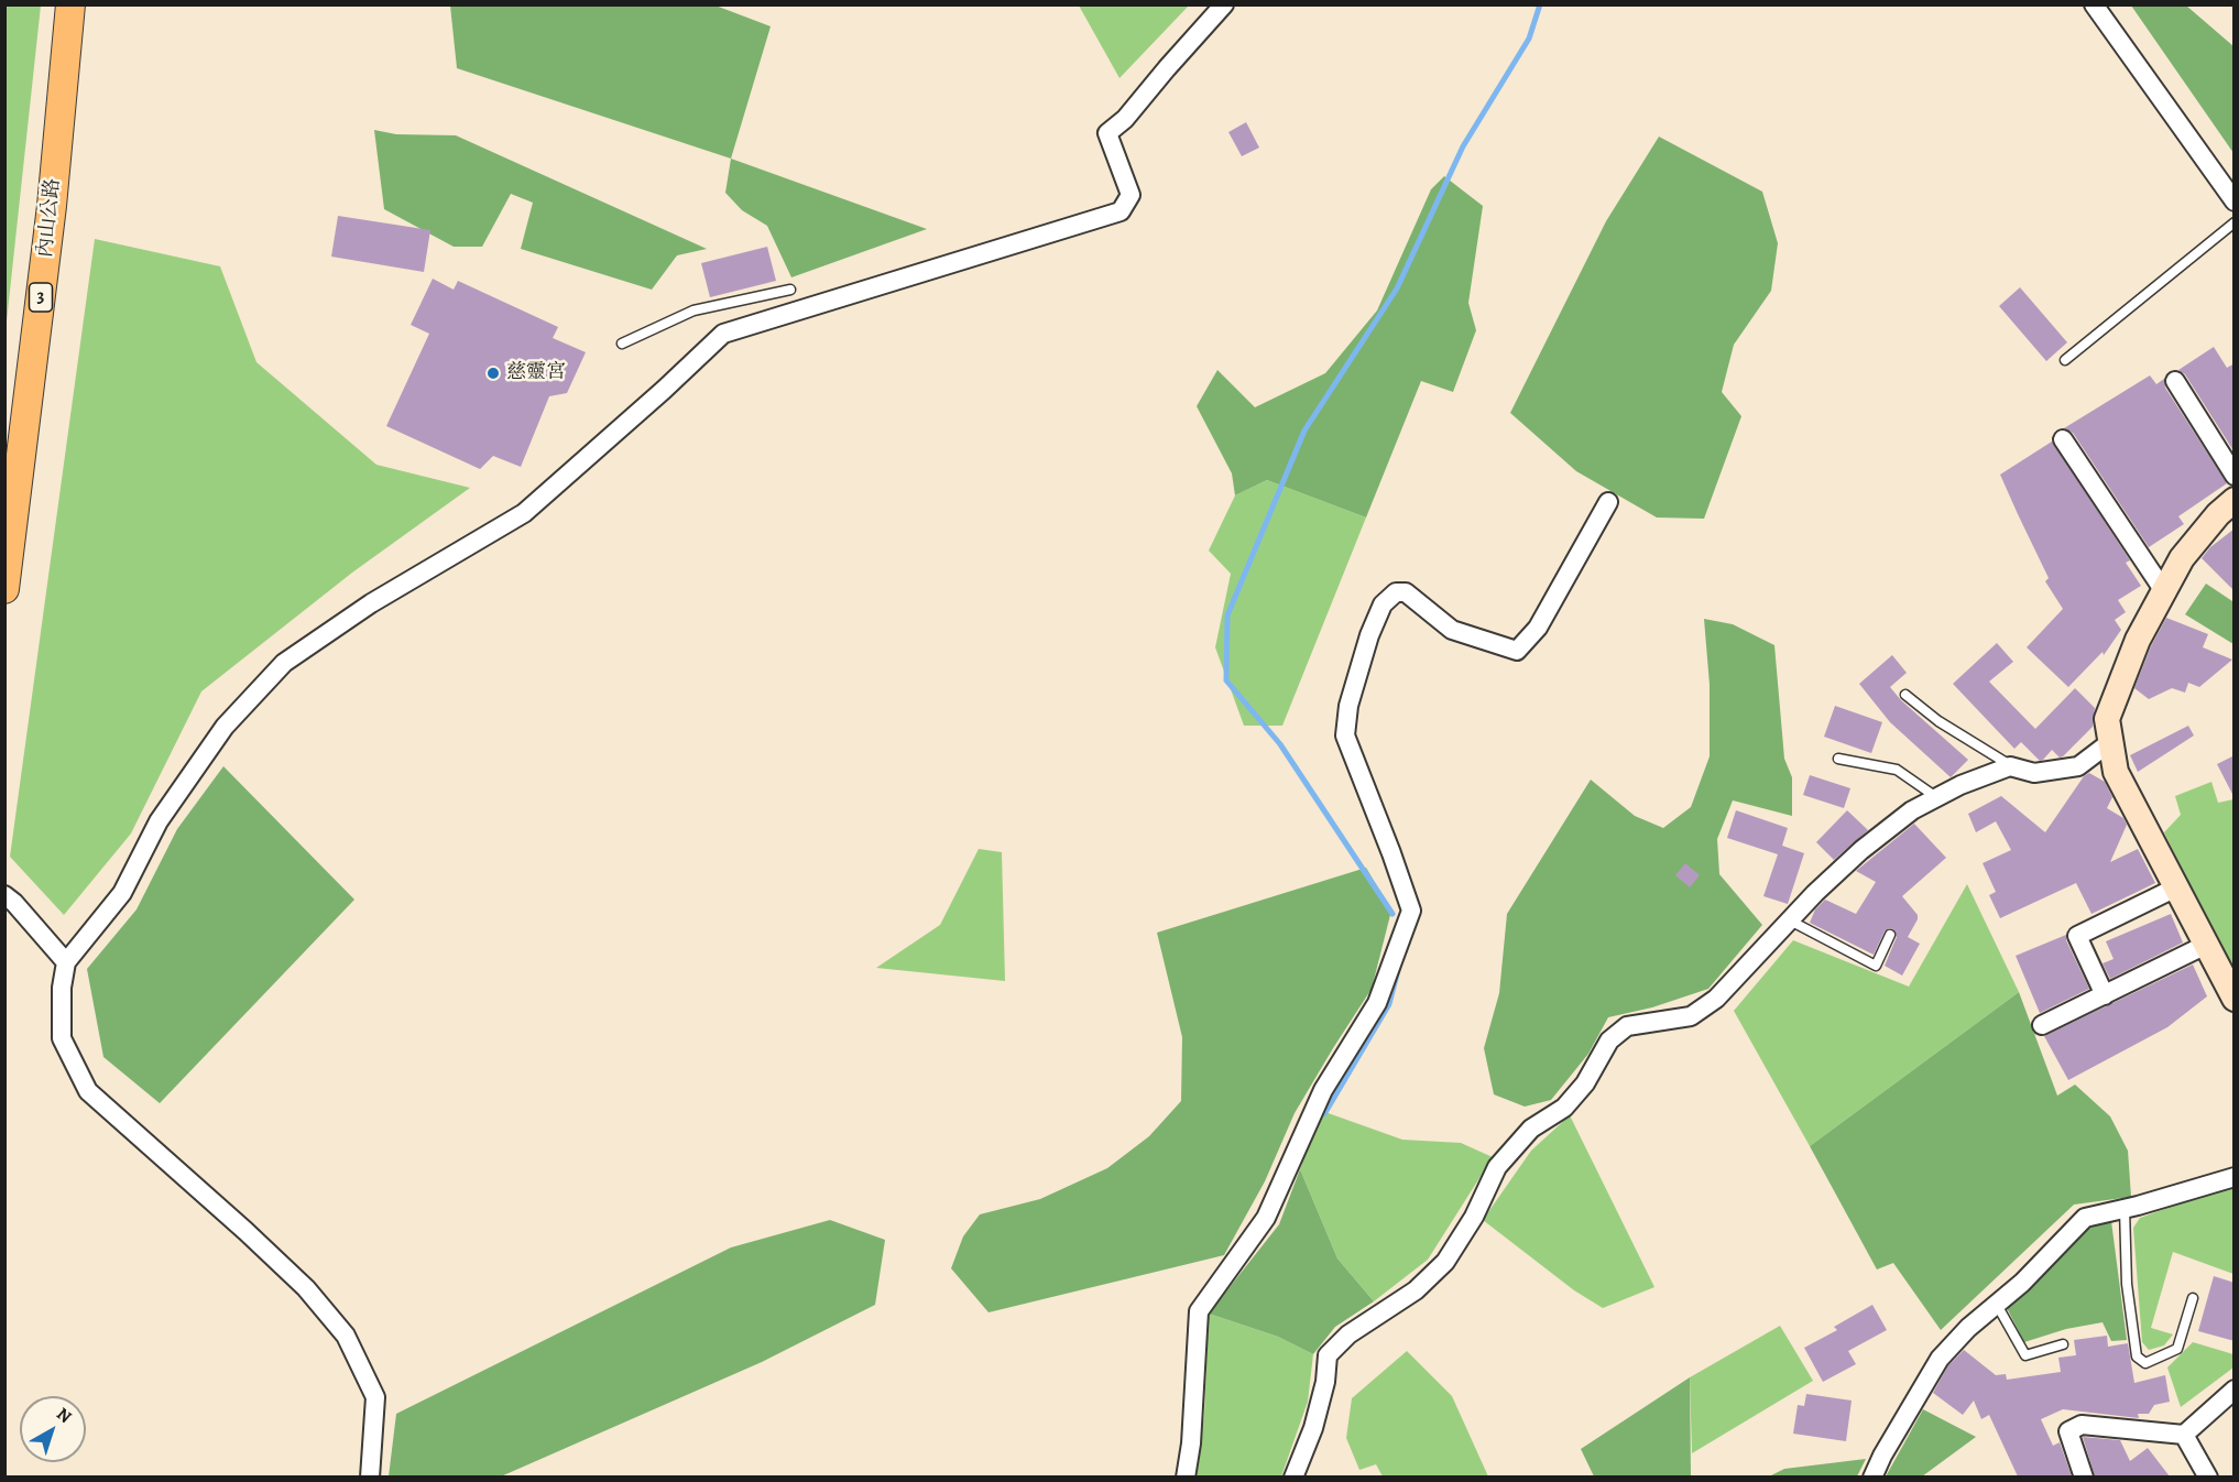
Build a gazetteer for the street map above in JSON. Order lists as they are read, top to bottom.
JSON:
{
  "streets": {
    "main road": ["內山公路", "3"]
  },
  "places": ["慈靈宮"],
  "north": "top right"
}
